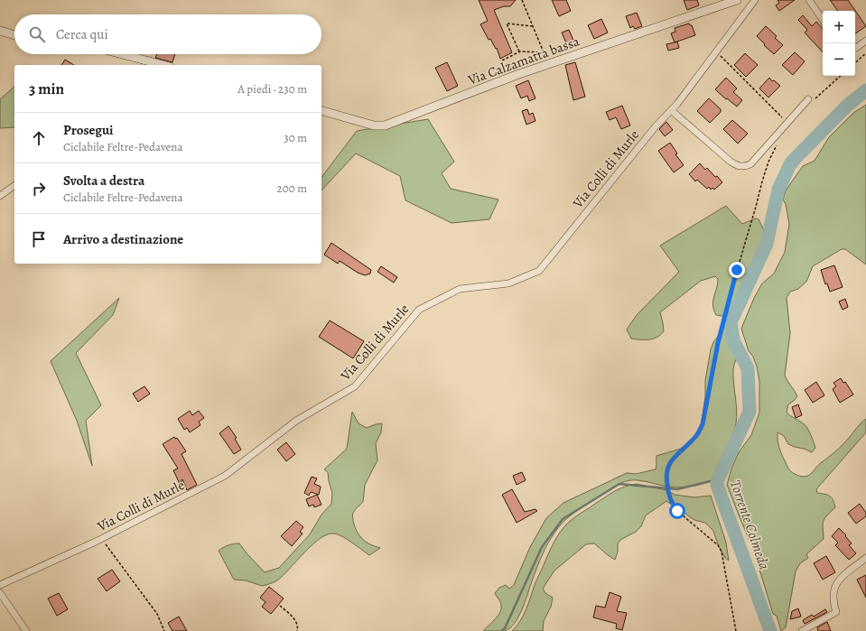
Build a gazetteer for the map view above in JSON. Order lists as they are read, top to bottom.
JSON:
{
  "streets": {
    "street": ["Via Calzamatta bassa", "Via Colli di Murle"]
  },
  "water": ["Torrente Colmeda"],
  "page": {
    "map_buttons": ["+", "−"],
    "search": "Cerca qui",
    "heading": ["3 min", "A piedi · 230 m"],
    "list": [
      ["Prosegui", "Ciclabile Feltre-Pedavena", "30 m"],
      ["Svolta a destra", "Ciclabile Feltre-Pedavena", "200 m"],
      "Arrivo a destinazione"
    ]
  }
}
